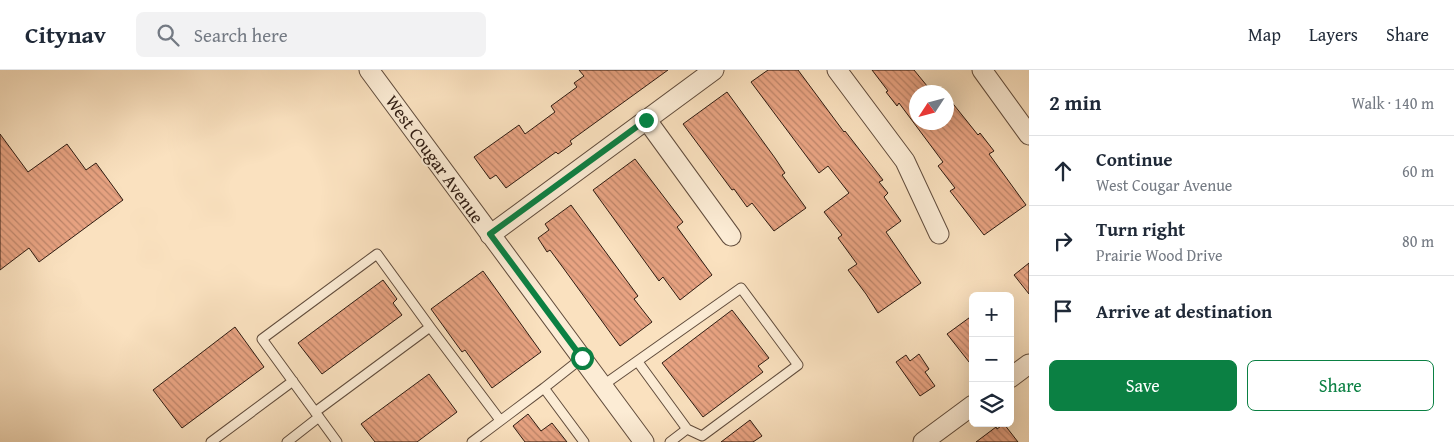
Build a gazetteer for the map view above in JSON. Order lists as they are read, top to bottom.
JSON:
{
  "streets": {
    "street": ["West Cougar Avenue"]
  },
  "north": "bottom left",
  "page": {
    "header": "Citynav",
    "search": "Search here",
    "nav": ["Map", "Layers", "Share"],
    "heading": ["2 min", "Walk · 140 m"],
    "list": [
      ["Continue", "West Cougar Avenue", "60 m"],
      ["Turn right", "Prairie Wood Drive", "80 m"],
      "Arrive at destination"
    ],
    "map_buttons": ["+", "−"],
    "buttons": ["Save", "Share"]
  }
}
